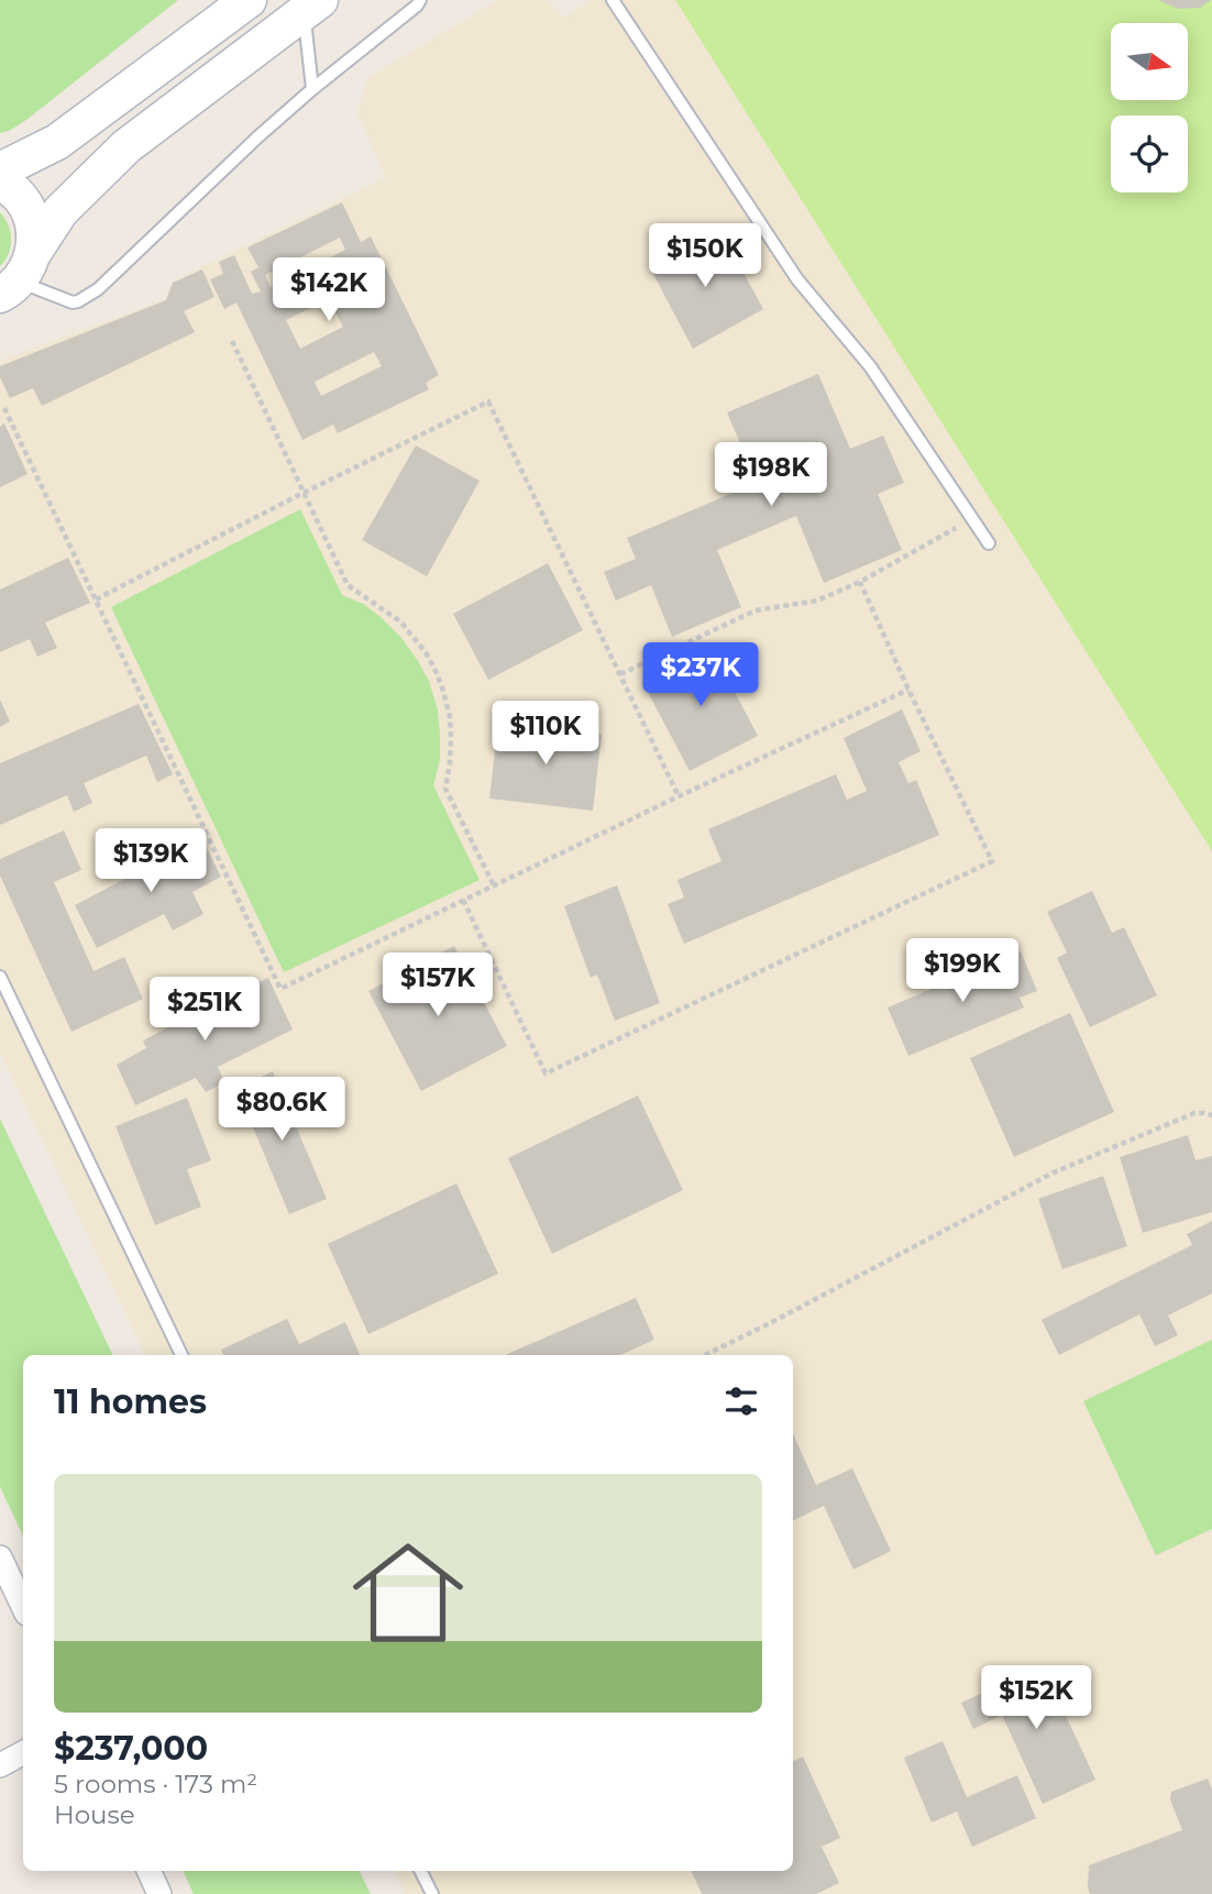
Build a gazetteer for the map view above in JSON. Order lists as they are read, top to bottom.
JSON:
{
  "north": "right",
  "page": {
    "price": [
      "$150K",
      "$142K",
      "$198K",
      "$237K",
      "$110K",
      "$139K",
      "$199K",
      "$157K",
      "$251K",
      "$80.6K",
      "$152K"
    ],
    "heading": "11 homes",
    "list": [
      {
        "name": "$237,000",
        "note": "5 rooms · 173 m² · House"
      }
    ]
  }
}
